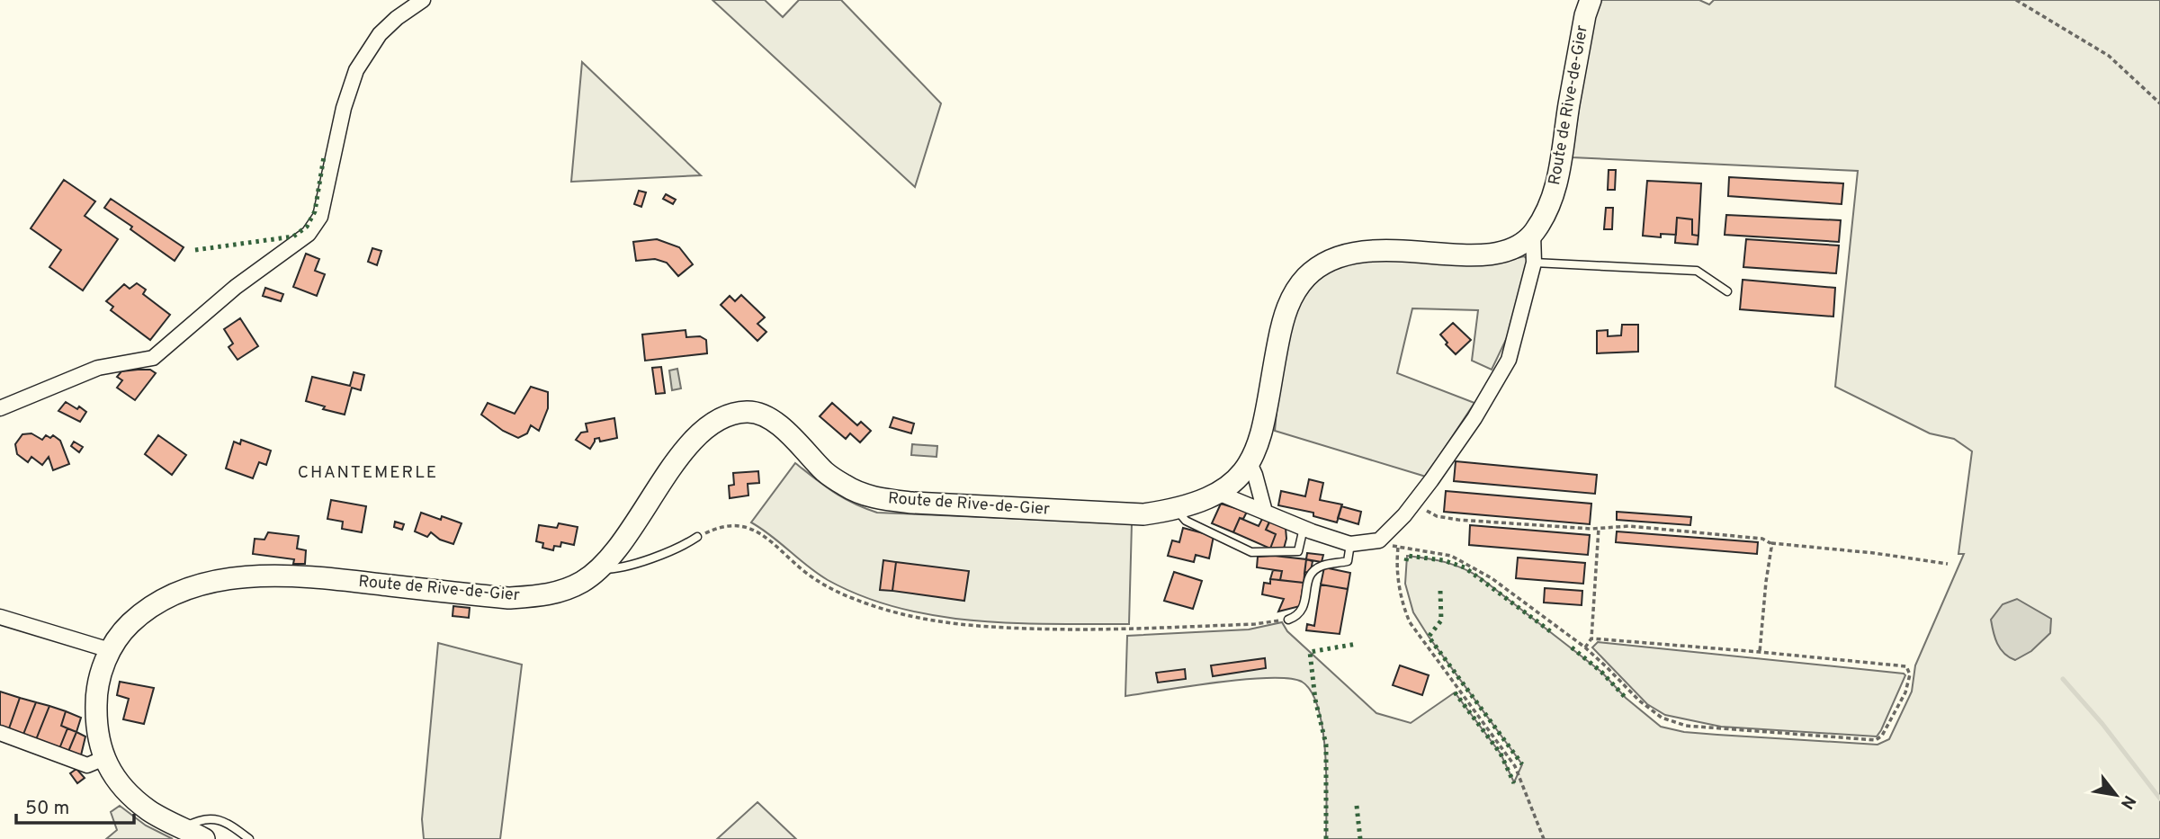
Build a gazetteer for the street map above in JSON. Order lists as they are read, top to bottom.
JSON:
{
  "streets": {
    "main road": ["Route de Rive-de-Gier"]
  },
  "districts": ["CHANTEMERLE"],
  "scale_bar": "50 m",
  "north": "bottom right"
}
